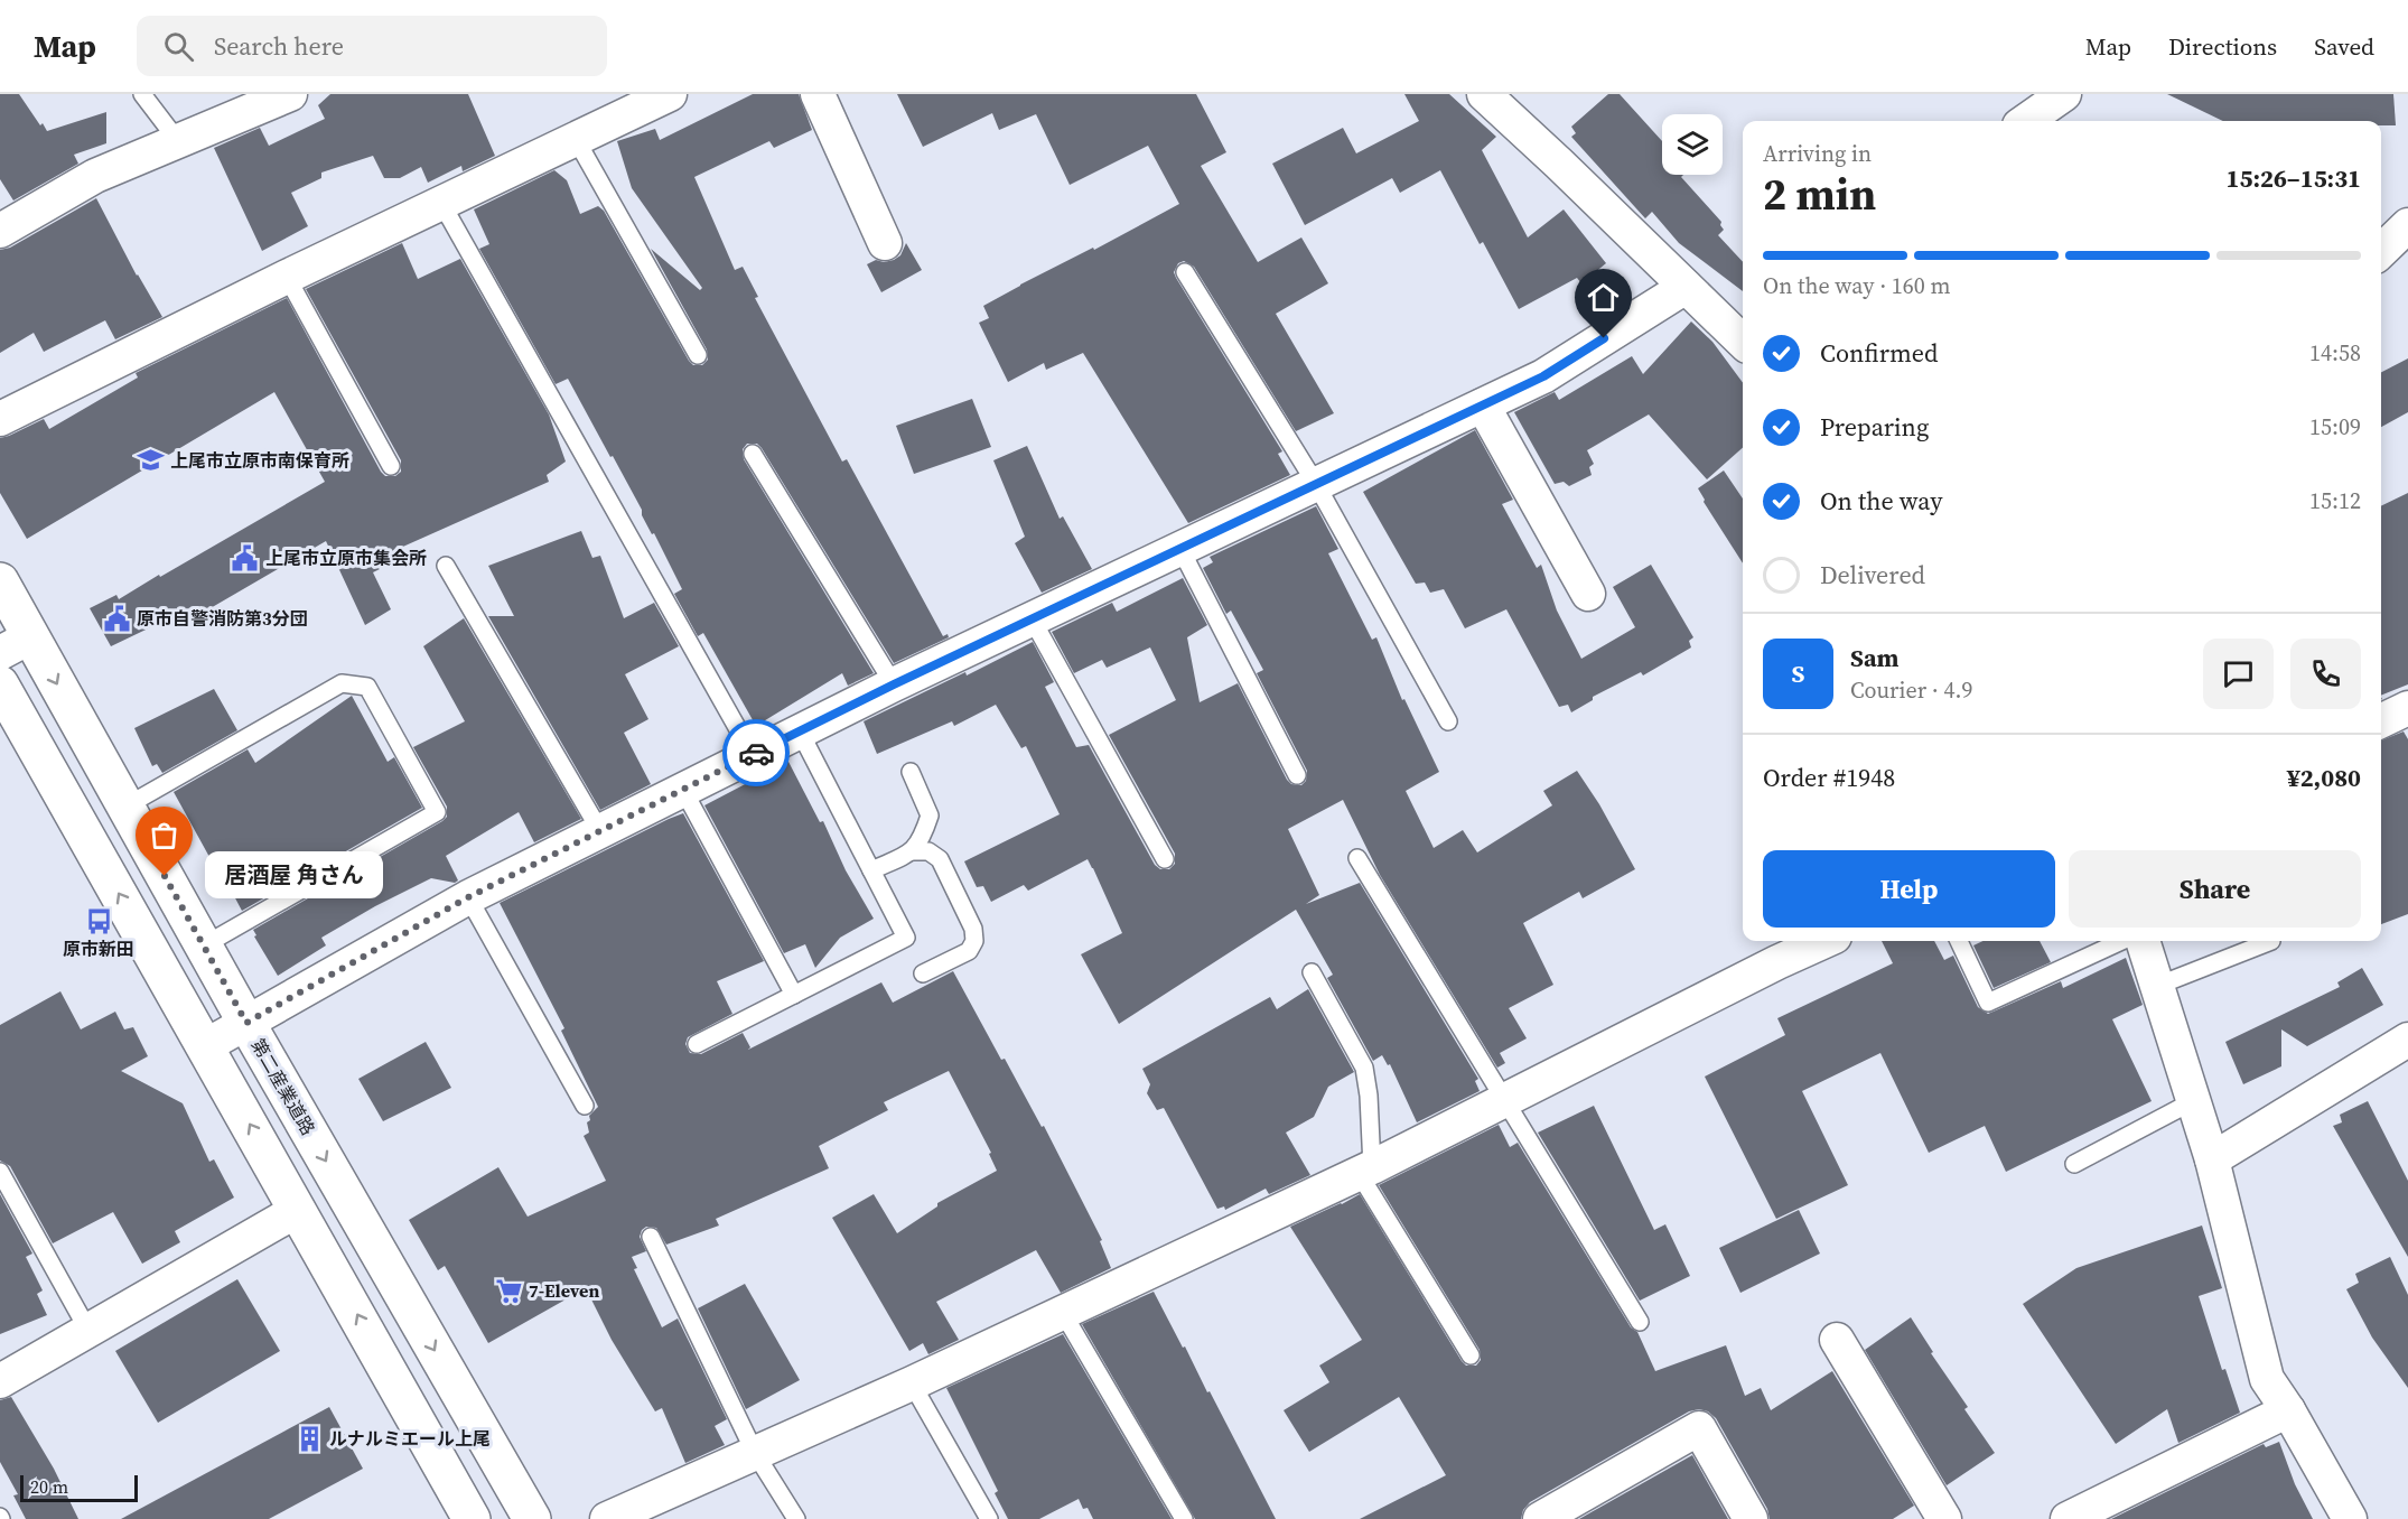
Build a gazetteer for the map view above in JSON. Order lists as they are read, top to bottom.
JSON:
{
  "streets": {
    "main road": ["第二産業道路"]
  },
  "places": {
    "school or university": ["上尾市立原市南保育所"],
    "public building": ["上尾市立原市集会所", "原市自警消防第3分団"],
    "other": ["居酒屋 角さん"],
    "bus stop": ["原市新田"],
    "supermarket": ["7-Eleven"],
    "building": ["ルナルミエール上尾"]
  },
  "scale_bar": "20 m",
  "page": {
    "header": "Map",
    "search": "Search here",
    "nav": ["Map", "Directions", "Saved"],
    "heading": ["2 min", "Arriving in", "15:26–15:31"],
    "panel": [
      "Sam",
      "Courier · 4.9",
      "Order #1948",
      "¥2,080"
    ],
    "bar": "On the way · 160 m",
    "list": [
      ["Confirmed", "14:58"],
      ["Preparing", "15:09"],
      ["On the way", "15:12"],
      "Delivered"
    ],
    "round": "S",
    "buttons": ["Help", "Share"],
    "bubble": "居酒屋 角さん",
    "scale": "20 m"
  }
}
